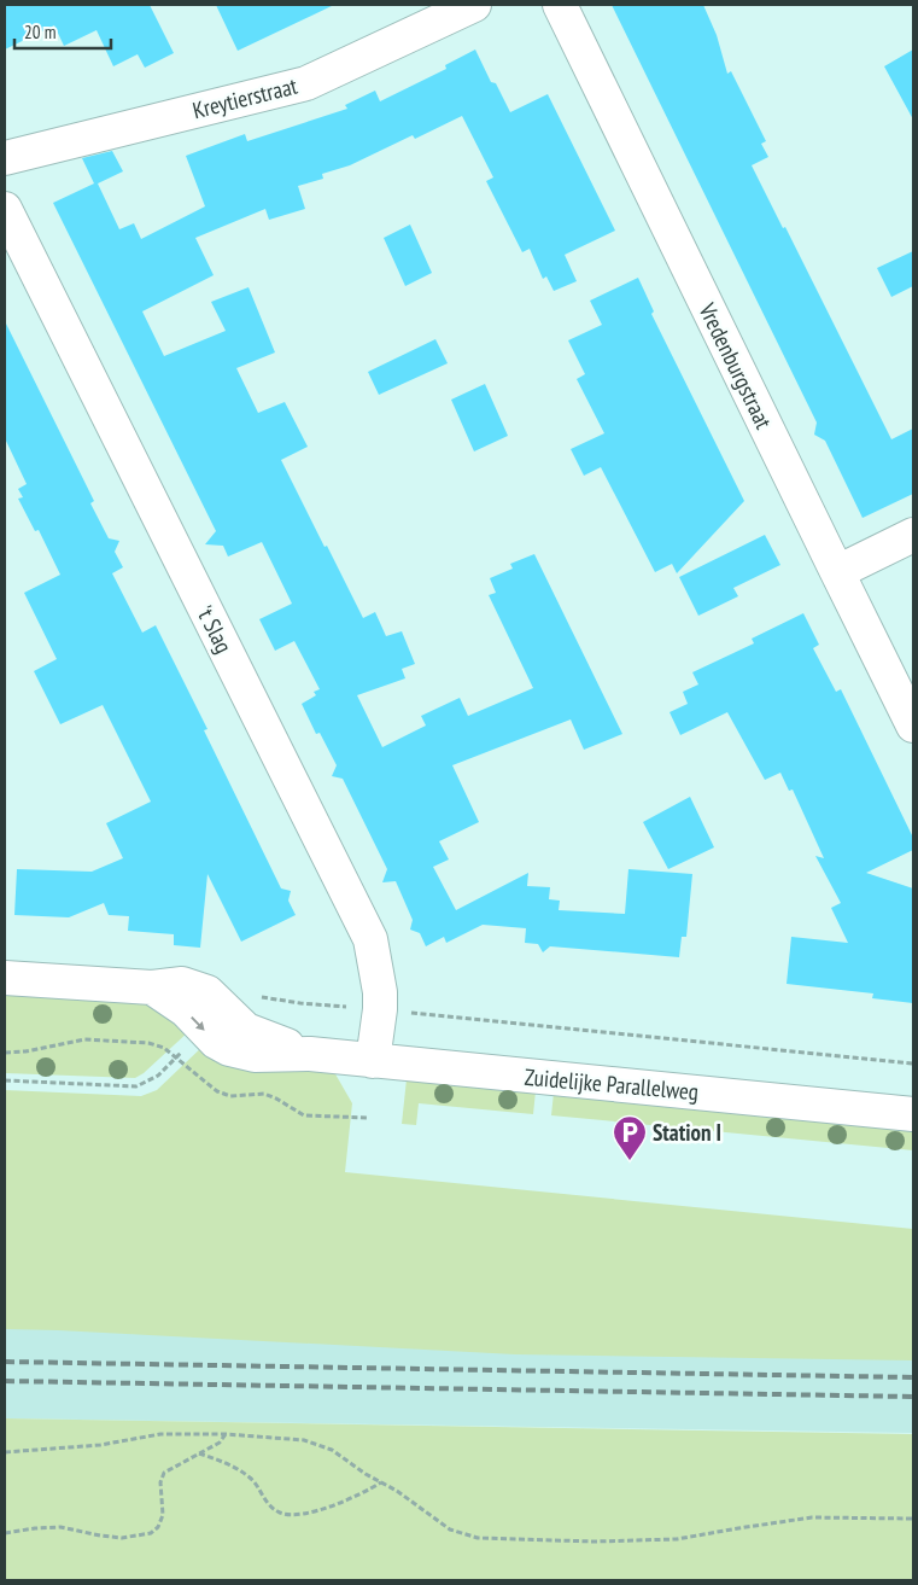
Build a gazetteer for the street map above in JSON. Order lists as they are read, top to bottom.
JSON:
{
  "streets": {
    "street": [
      "Kreytierstraat",
      "Vredenburgstraat",
      "'t Slag",
      "Zuidelijke Parallelweg"
    ]
  },
  "crossings": [
    ["'t Slag", "Zuidelijke Parallelweg"]
  ],
  "places": {
    "parking": ["Station I"]
  },
  "scale_bar": "20 m"
}
